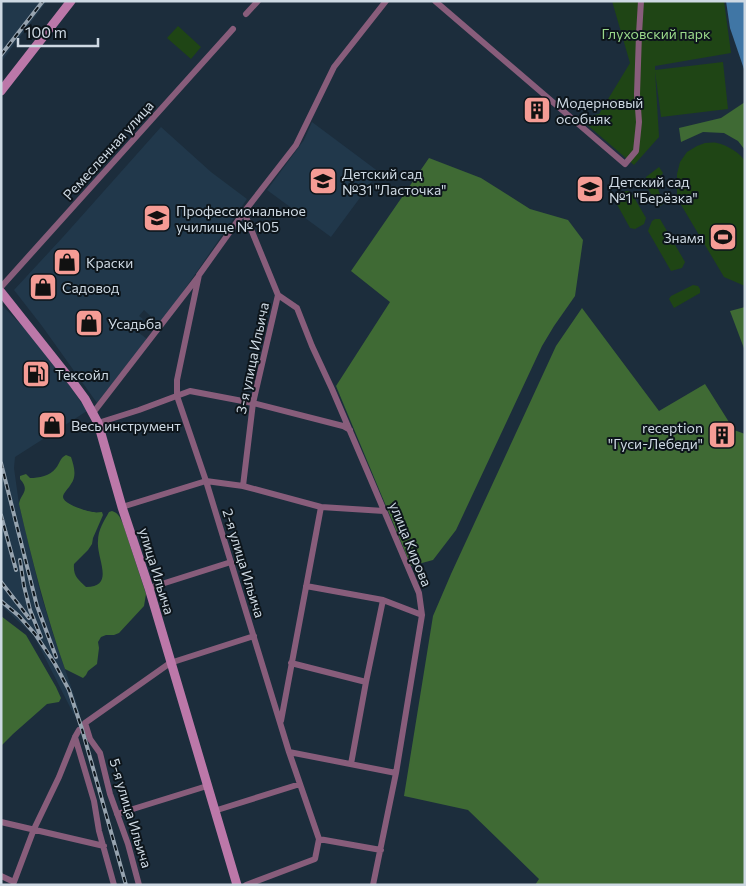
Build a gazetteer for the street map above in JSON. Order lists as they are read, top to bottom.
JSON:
{
  "streets": {
    "main road": ["улица Ильича"],
    "street": [
      "Ремесленная улица",
      "3-я улица Ильича",
      "улица Кирова",
      "2-я улица Ильича",
      "5-я улица Ильича"
    ]
  },
  "crossings": [
    ["3-я улица Ильича", "улица Кирова"],
    ["3-я улица Ильича", "2-я улица Ильича"],
    ["улица Ильича", "5-я улица Ильича"]
  ],
  "parks": ["Глуховский парк"],
  "places": {
    "building": ["Модерновый особняк", "reception \"Гуси-Лебеди\""],
    "school or university": ["Детский сад №31 \"Ласточка\"", "Детский сад №1 \"Берёзка\"", "Профессиональное училище № 105"],
    "sports": ["Знамя"],
    "shop": [
      "Краски",
      "Садовод",
      "Усадьба",
      "Весь инструмент"
    ],
    "fuel station": ["Тексойл"]
  },
  "scale_bar": "100 m"
}
